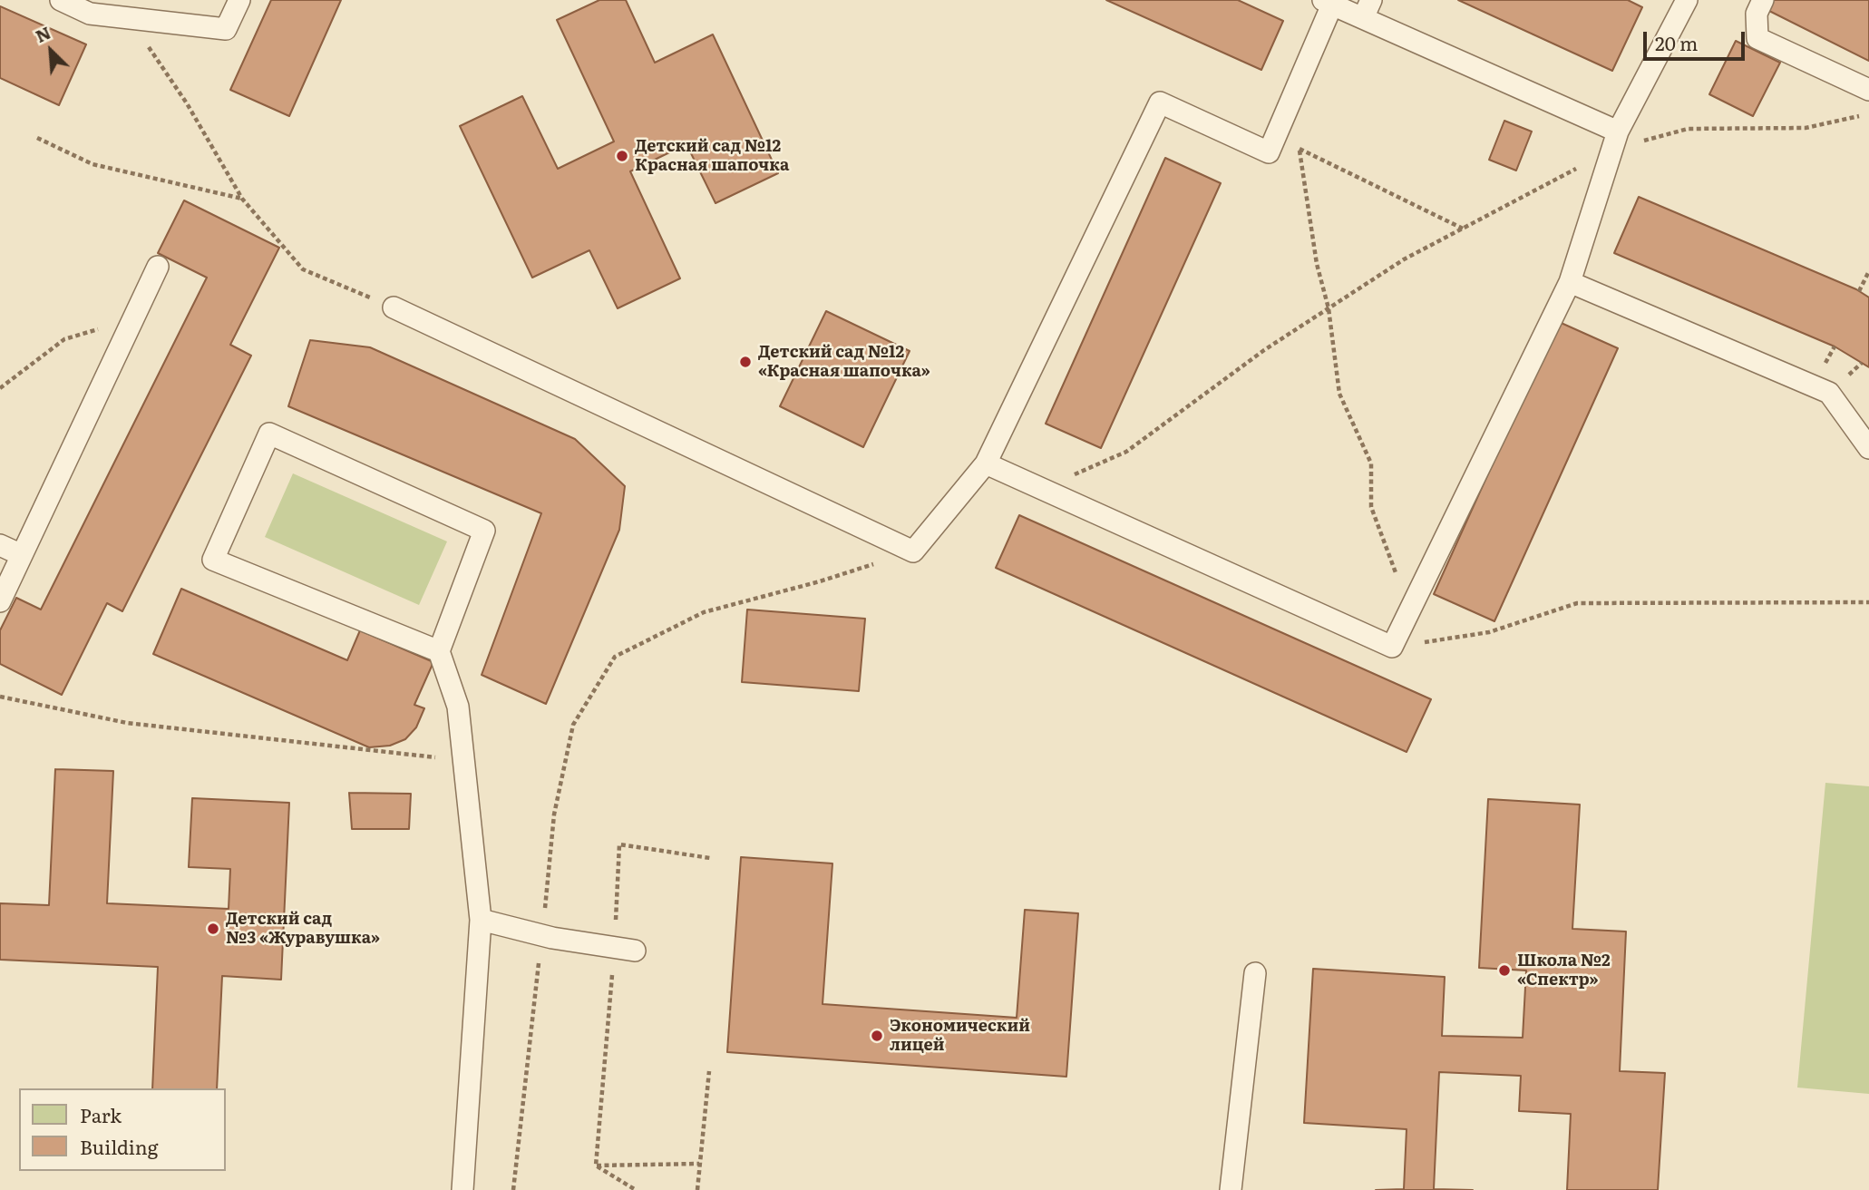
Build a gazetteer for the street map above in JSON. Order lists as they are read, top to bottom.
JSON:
{
  "places": [
    "Детский сад №12 Красная шапочка",
    "Детский сад №12 «Красная шапочка»",
    "Детский сад №3 «Журавушка»",
    "Школа №2 «Спектр»",
    "Экономический лицей"
  ],
  "legend": ["Park", "Building"],
  "scale_bar": "20 m",
  "north": "top left"
}
